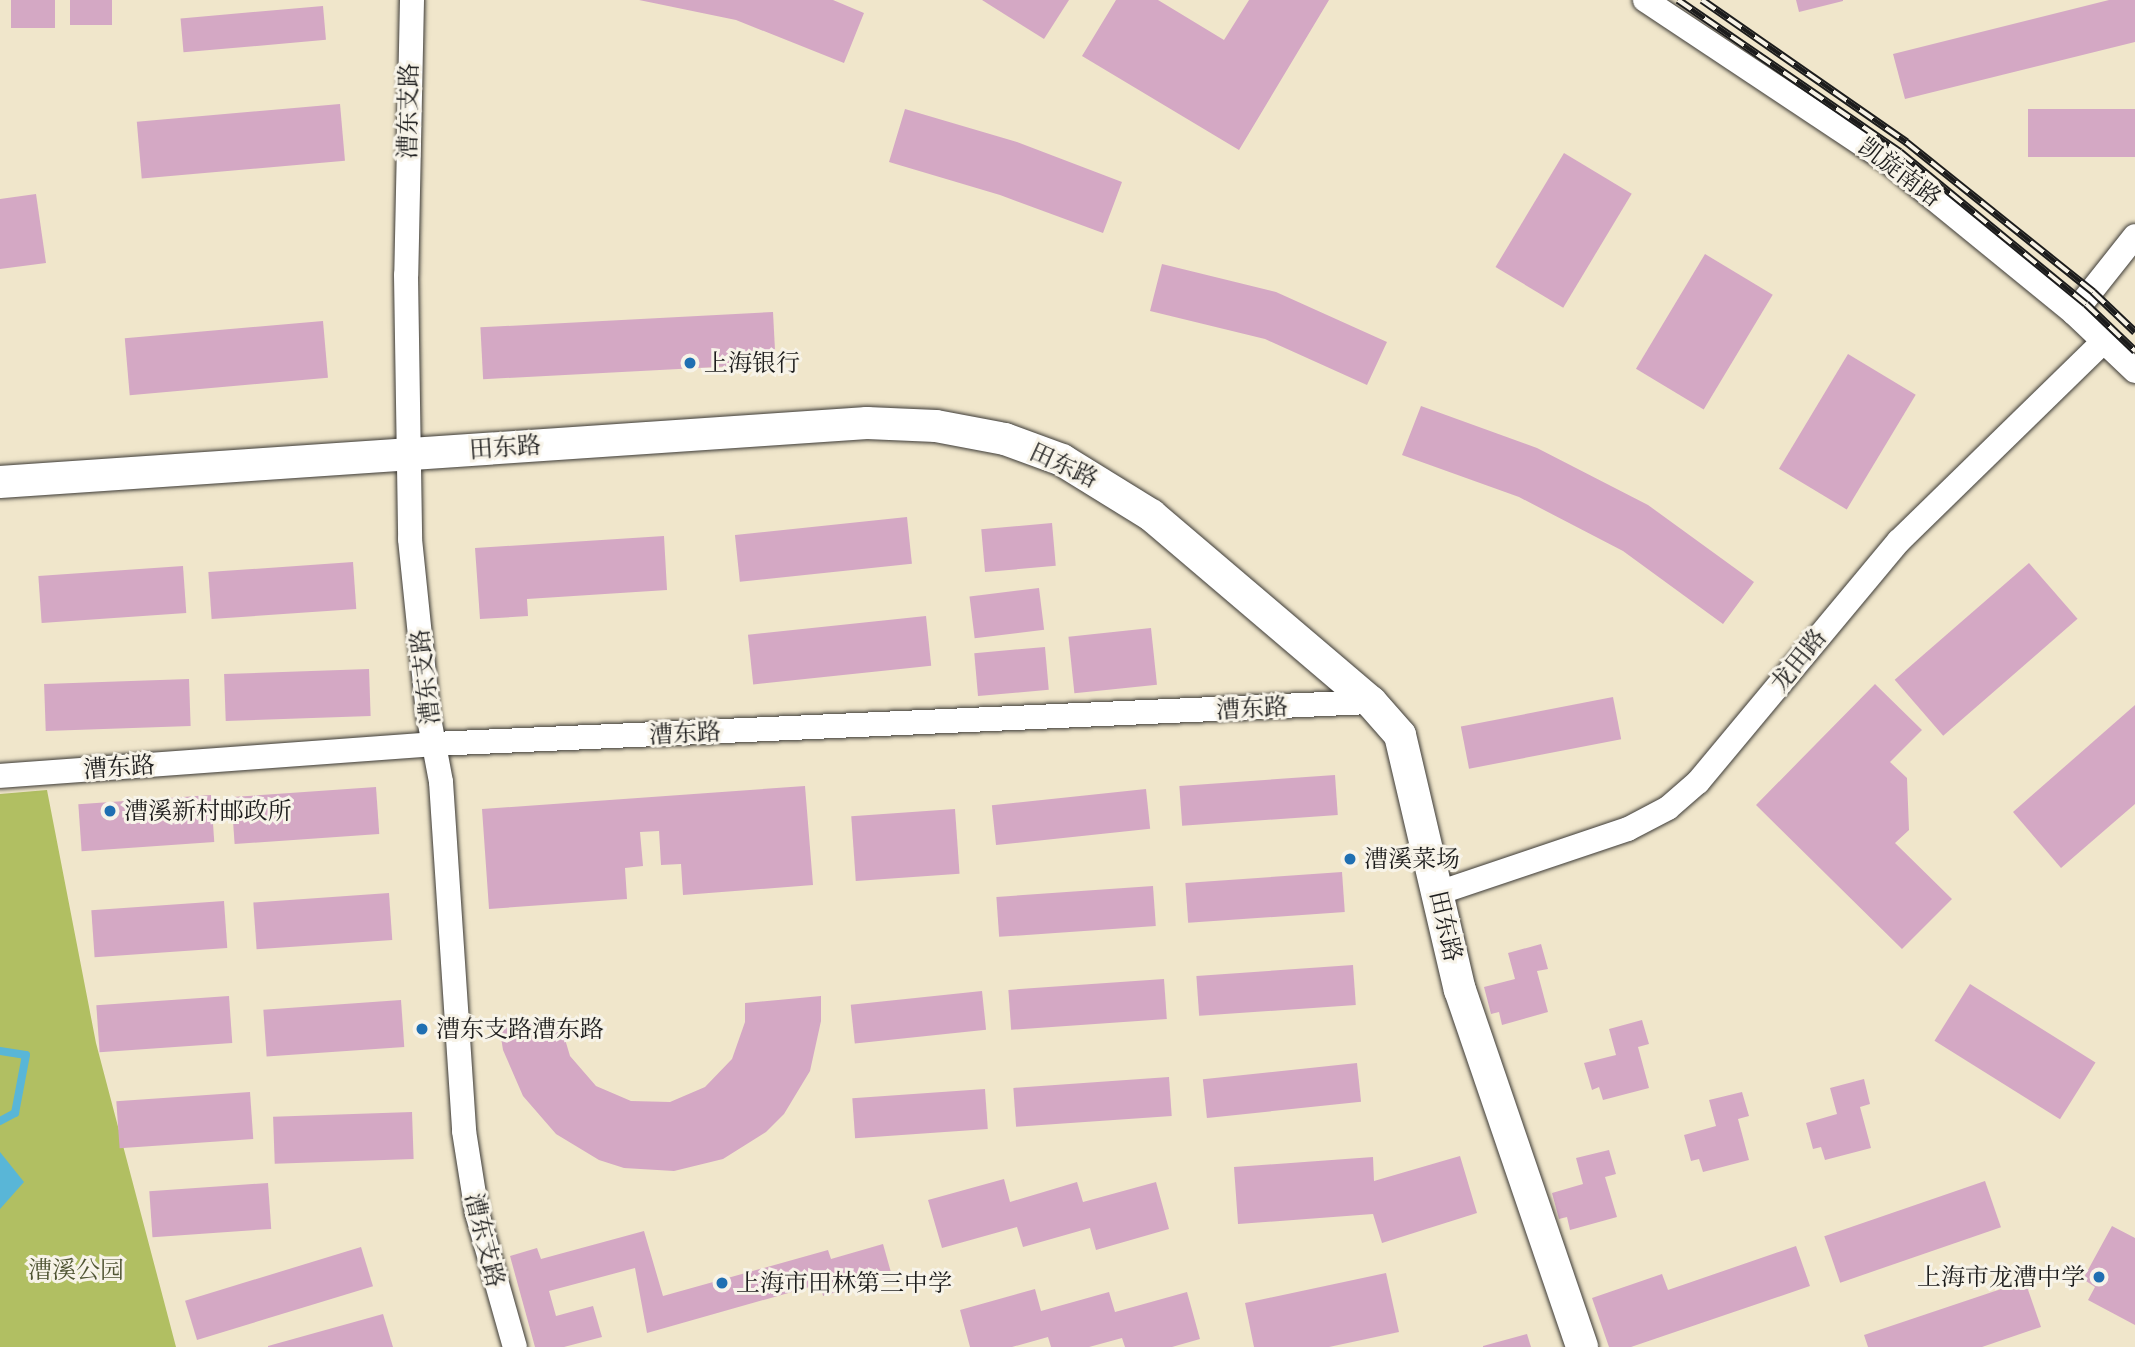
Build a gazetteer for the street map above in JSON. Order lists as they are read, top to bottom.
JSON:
{
  "streets": {
    "street": [
      "漕东支路",
      "凯旋南路",
      "田东路",
      "龙田路",
      "漕东路"
    ]
  },
  "crossings": [
    ["漕东支路", "田东路"],
    ["漕东支路", "漕东路"],
    ["凯旋南路", "龙田路"],
    ["田东路", "龙田路"],
    ["田东路", "漕东路"]
  ],
  "parks": ["漕溪公园"],
  "places": [
    "上海银行",
    "漕溪新村邮政所",
    "漕溪菜场",
    "漕东支路漕东路",
    "上海市龙漕中学",
    "上海市田林第三中学"
  ]
}
